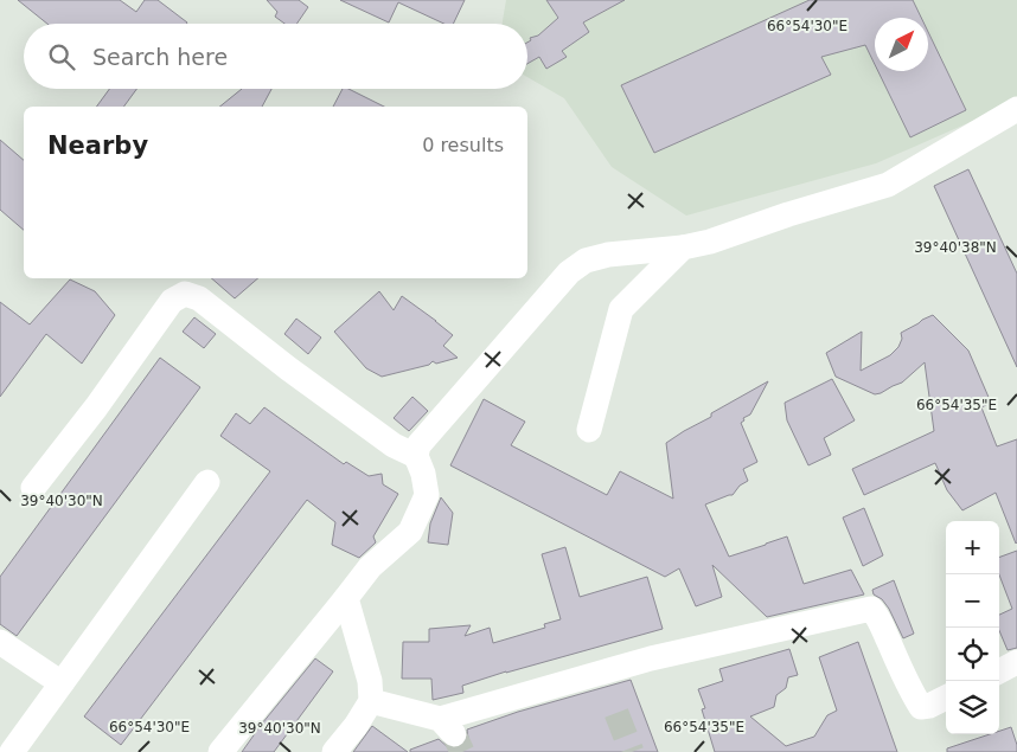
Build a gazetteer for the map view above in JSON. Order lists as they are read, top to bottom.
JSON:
{
  "north": "top right",
  "page": {
    "search": "Search here",
    "heading": ["Nearby", "0 results"],
    "map_buttons": ["+", "−"]
  },
  "coordinates": [
    "66°54'30\"E",
    "39°40'38\"N",
    "66°54'35\"E",
    "39°40'30\"N"
  ]
}
